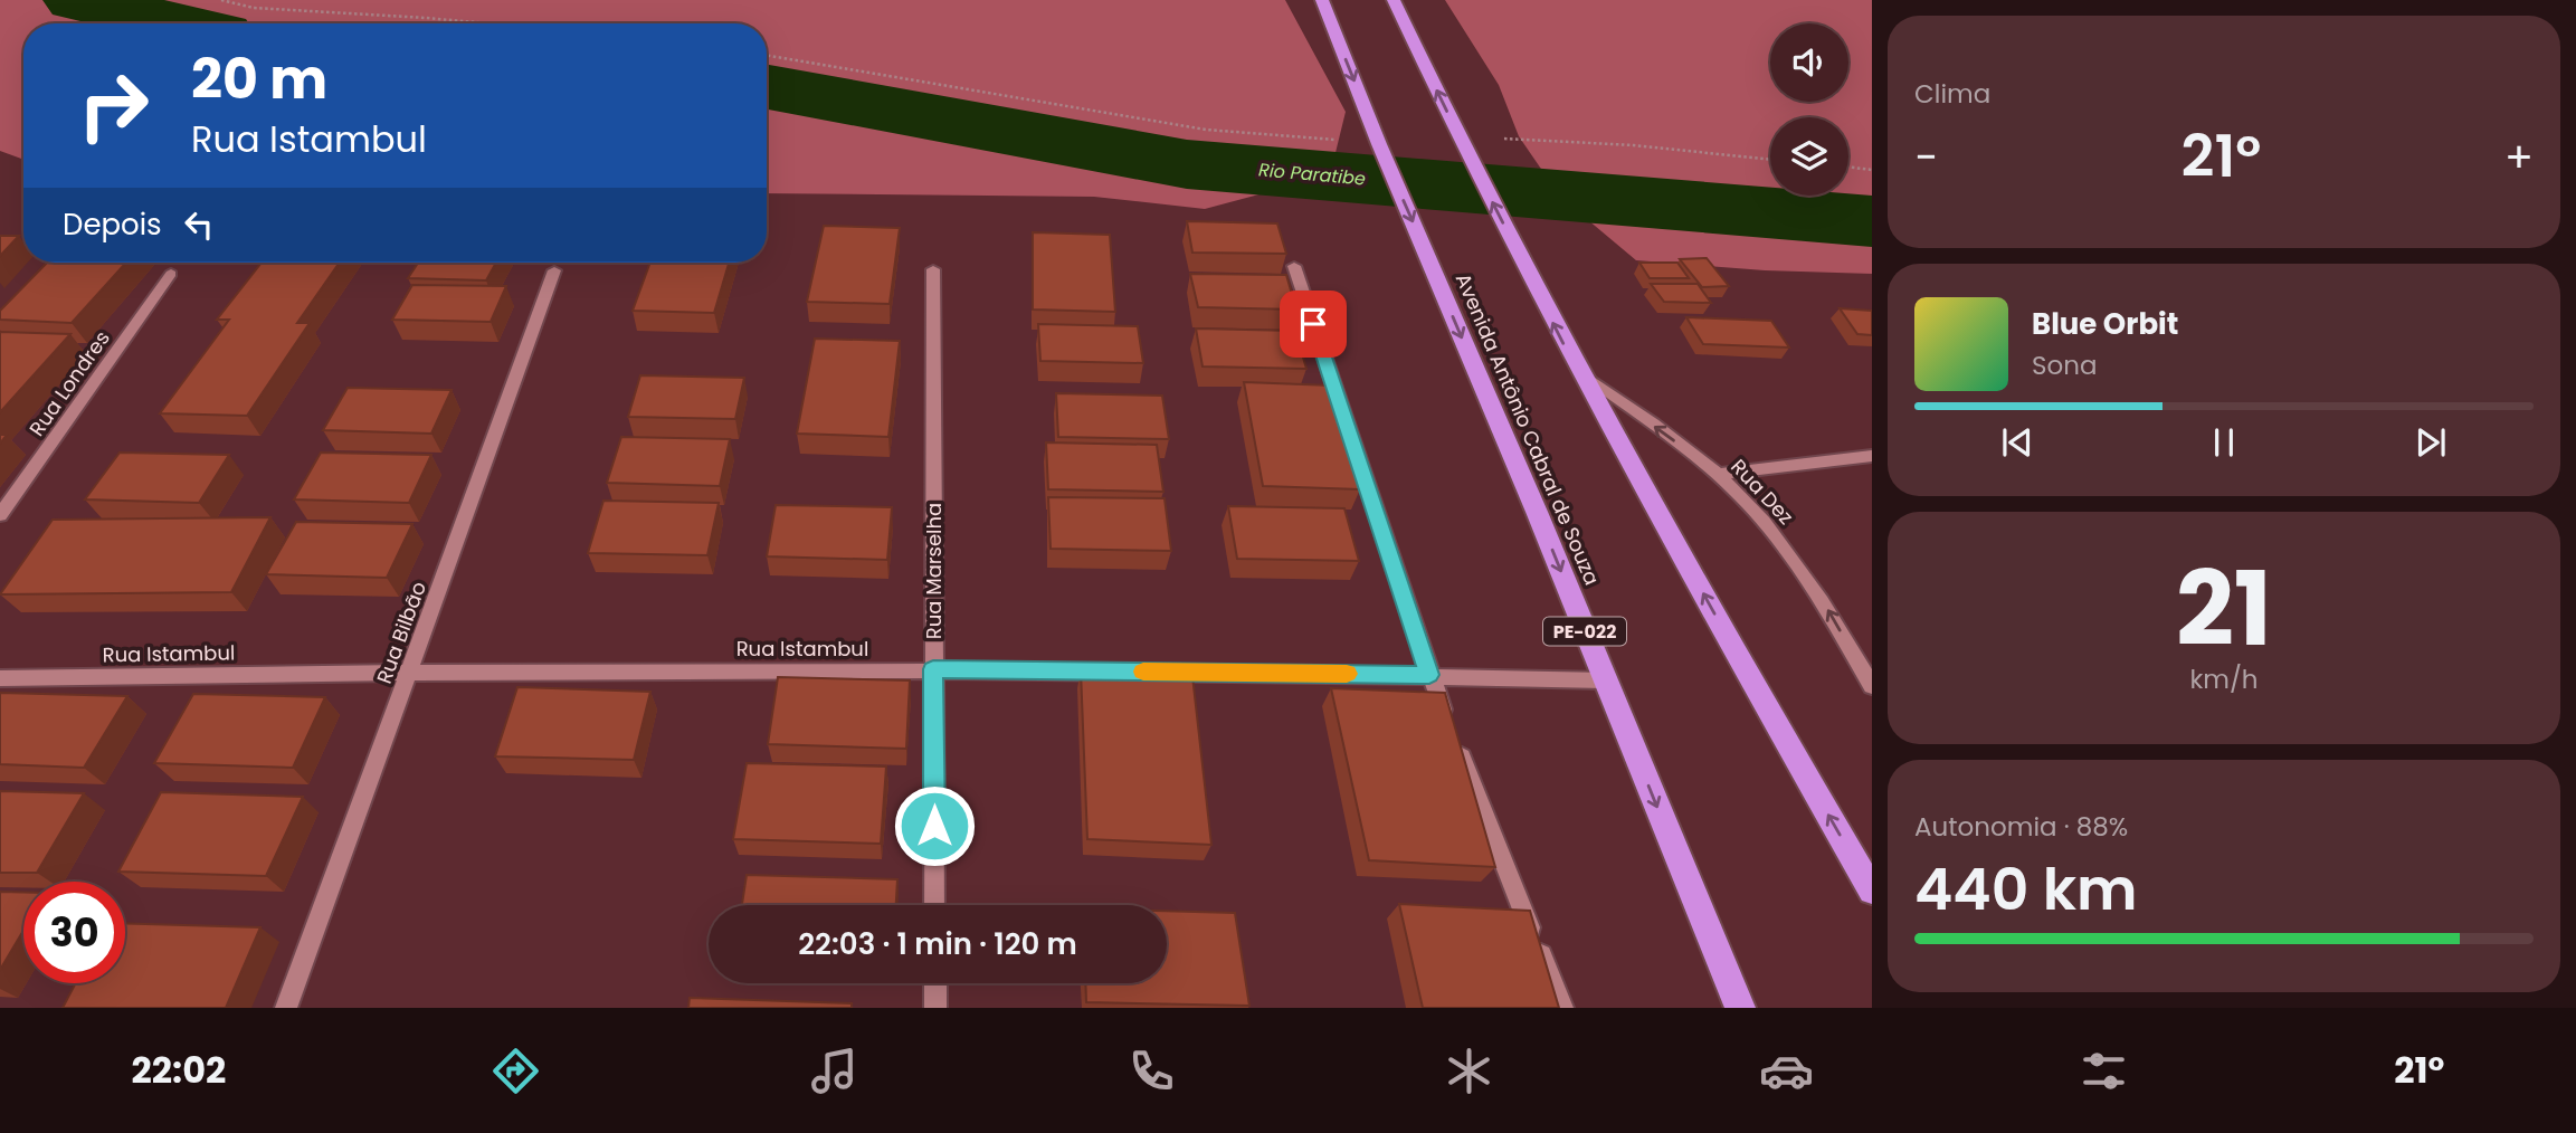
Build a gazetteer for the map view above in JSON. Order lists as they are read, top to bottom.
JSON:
{
  "streets": {
    "highway": ["Avenida Antônio Cabral de Souza", "PE-022"],
    "street": [
      "Rua Londres",
      "Rua Dez",
      "Rua Marselha",
      "Rua Bilbão",
      "Rua Istambul"
    ]
  },
  "crossings": [
    ["Avenida Antônio Cabral de Souza", "Rua Istambul"],
    ["Rua Marselha", "Rua Istambul"],
    ["Rua Bilbão", "Rua Istambul"]
  ],
  "one_way": ["Rua Dez"],
  "water": ["Rio Paratibe"],
  "page": {
    "tile": [
      "Clima",
      ["21", "km/h"],
      ["Autonomia · 88%", "440 km"]
    ],
    "turn": ["20 m", "Rua Istambul"],
    "heat": ["−", "21°", "+"],
    "then": "Depois",
    "song": ["Blue Orbit", "Sona"],
    "limit": "30",
    "trip": "22:03 · 1 min · 120 m",
    "tabs": ["22:02", "21°"]
  }
}
